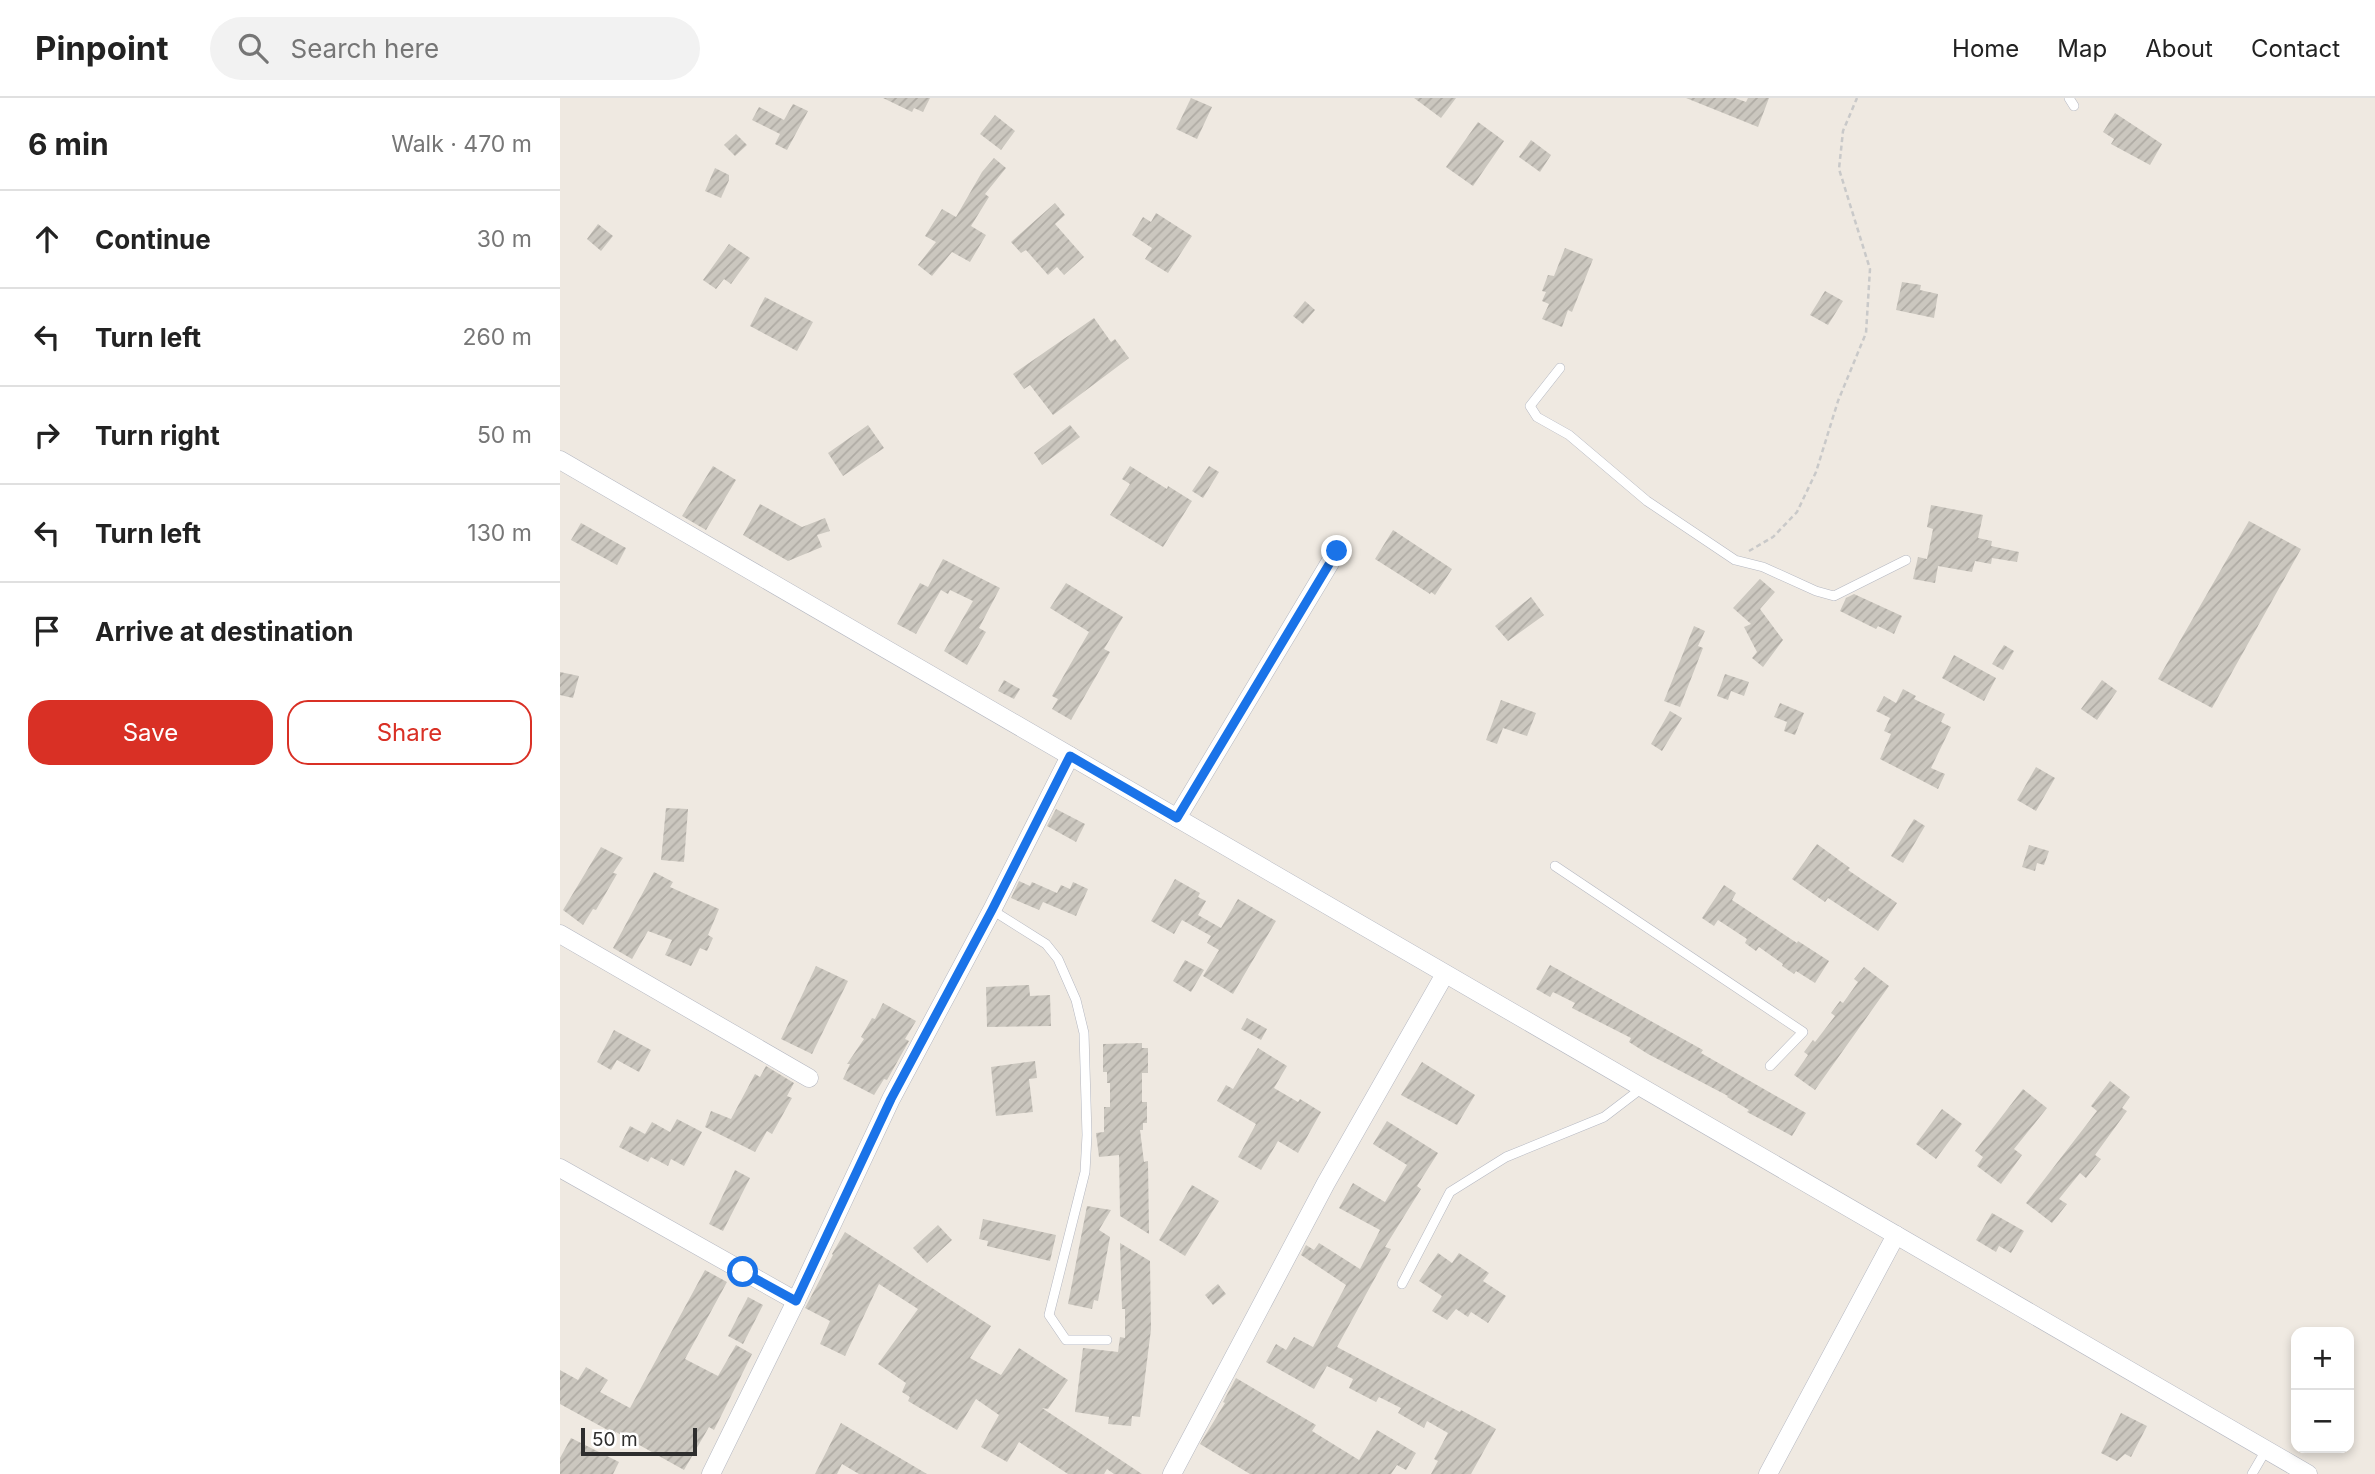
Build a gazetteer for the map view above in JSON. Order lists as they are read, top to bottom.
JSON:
{
  "scale_bar": "50 m",
  "page": {
    "header": "Pinpoint",
    "search": "Search here",
    "nav": [
      "Home",
      "Map",
      "About",
      "Contact"
    ],
    "heading": ["6 min", "Walk · 470 m"],
    "list": [
      ["Continue", "30 m"],
      ["Turn left", "260 m"],
      ["Turn right", "50 m"],
      ["Turn left", "130 m"],
      "Arrive at destination"
    ],
    "buttons": ["Save", "Share"],
    "map_buttons": ["+", "−"],
    "scale": "50 m"
  }
}
